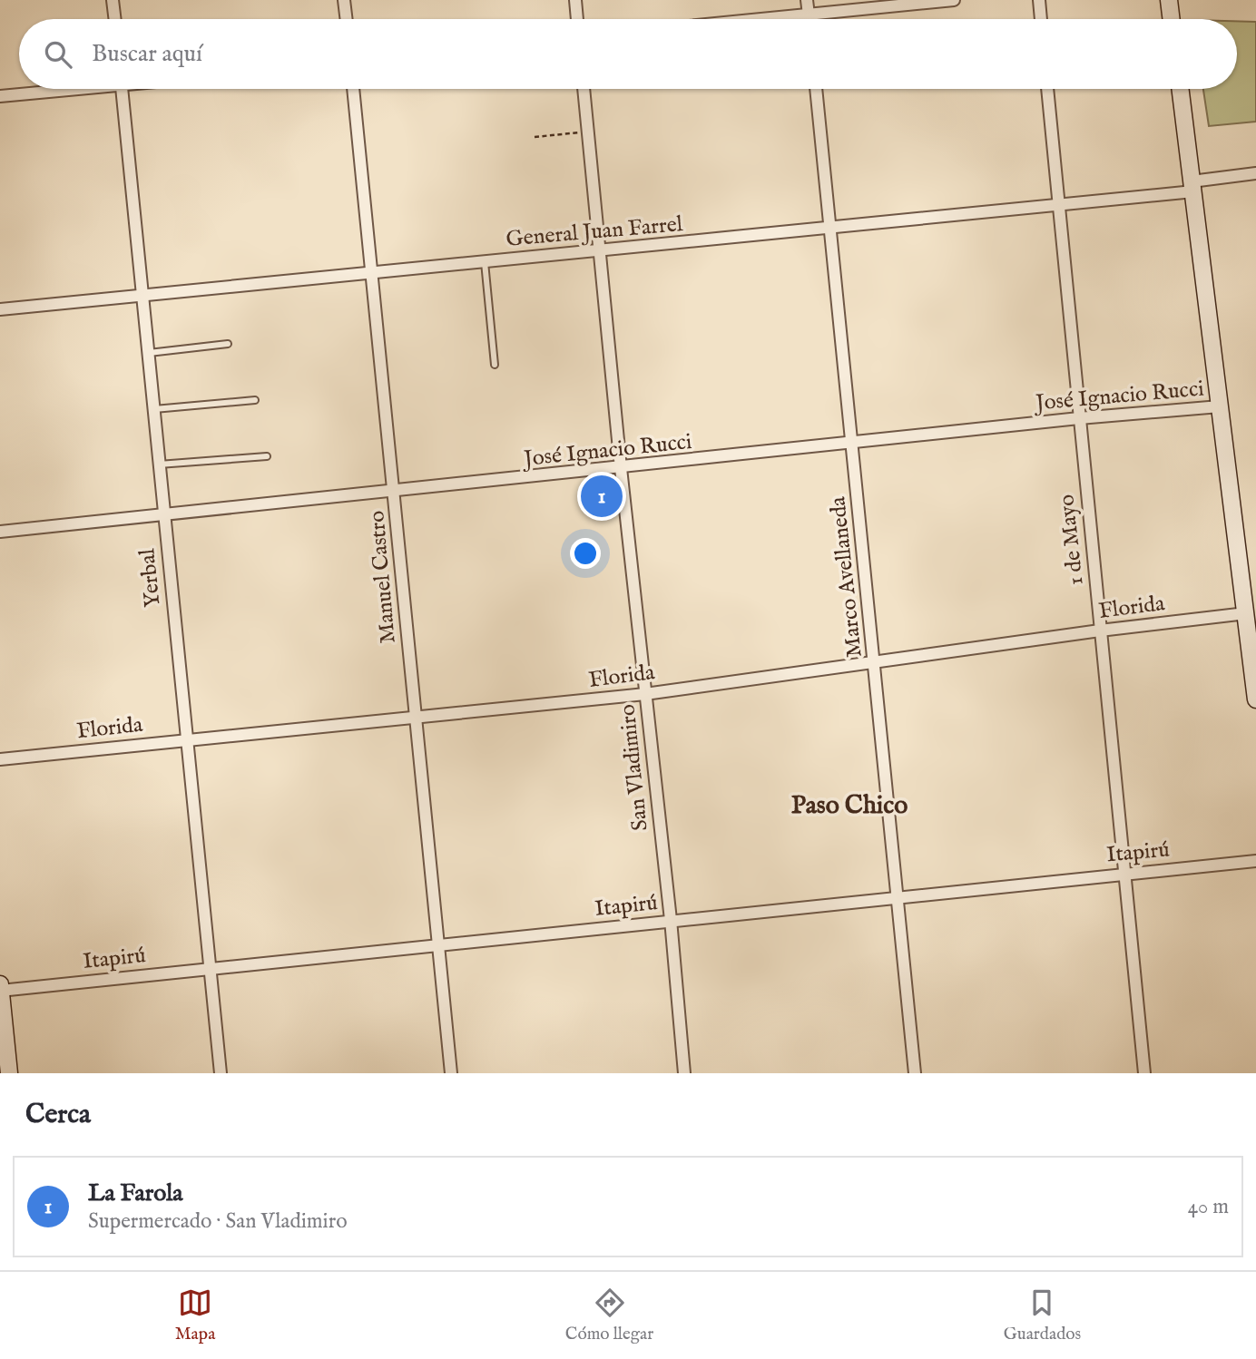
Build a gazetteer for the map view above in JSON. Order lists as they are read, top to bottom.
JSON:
{
  "streets": {
    "street": [
      "General Juan Farrel",
      "José Ignacio Rucci",
      "1 de Mayo",
      "Manuel Castro",
      "Marco Avellaneda",
      "Yerbal",
      "Florida",
      "San Vladimiro",
      "Itapirú"
    ]
  },
  "crossings": [
    ["General Juan Farrel", "1 de Mayo"],
    ["General Juan Farrel", "Manuel Castro"],
    ["General Juan Farrel", "Marco Avellaneda"],
    ["General Juan Farrel", "Yerbal"],
    ["General Juan Farrel", "San Vladimiro"],
    ["José Ignacio Rucci", "1 de Mayo"],
    ["José Ignacio Rucci", "Manuel Castro"],
    ["José Ignacio Rucci", "Marco Avellaneda"],
    ["José Ignacio Rucci", "Yerbal"],
    ["José Ignacio Rucci", "San Vladimiro"],
    ["1 de Mayo", "Florida"],
    ["1 de Mayo", "Itapirú"],
    ["Manuel Castro", "Florida"],
    ["Manuel Castro", "Itapirú"],
    ["Marco Avellaneda", "Florida"],
    ["Marco Avellaneda", "Itapirú"],
    ["Yerbal", "Florida"],
    ["Yerbal", "Itapirú"],
    ["Florida", "San Vladimiro"],
    ["San Vladimiro", "Itapirú"]
  ],
  "districts": ["Paso Chico"],
  "page": {
    "search": "Buscar aquí",
    "pins": "1",
    "heading": "Cerca",
    "list": [
      {
        "mark": "1",
        "name": "La Farola",
        "note": "Supermercado · San Vladimiro",
        "value": "40 m"
      }
    ],
    "nav": ["Mapa", "Cómo llegar", "Guardados"]
  }
}
